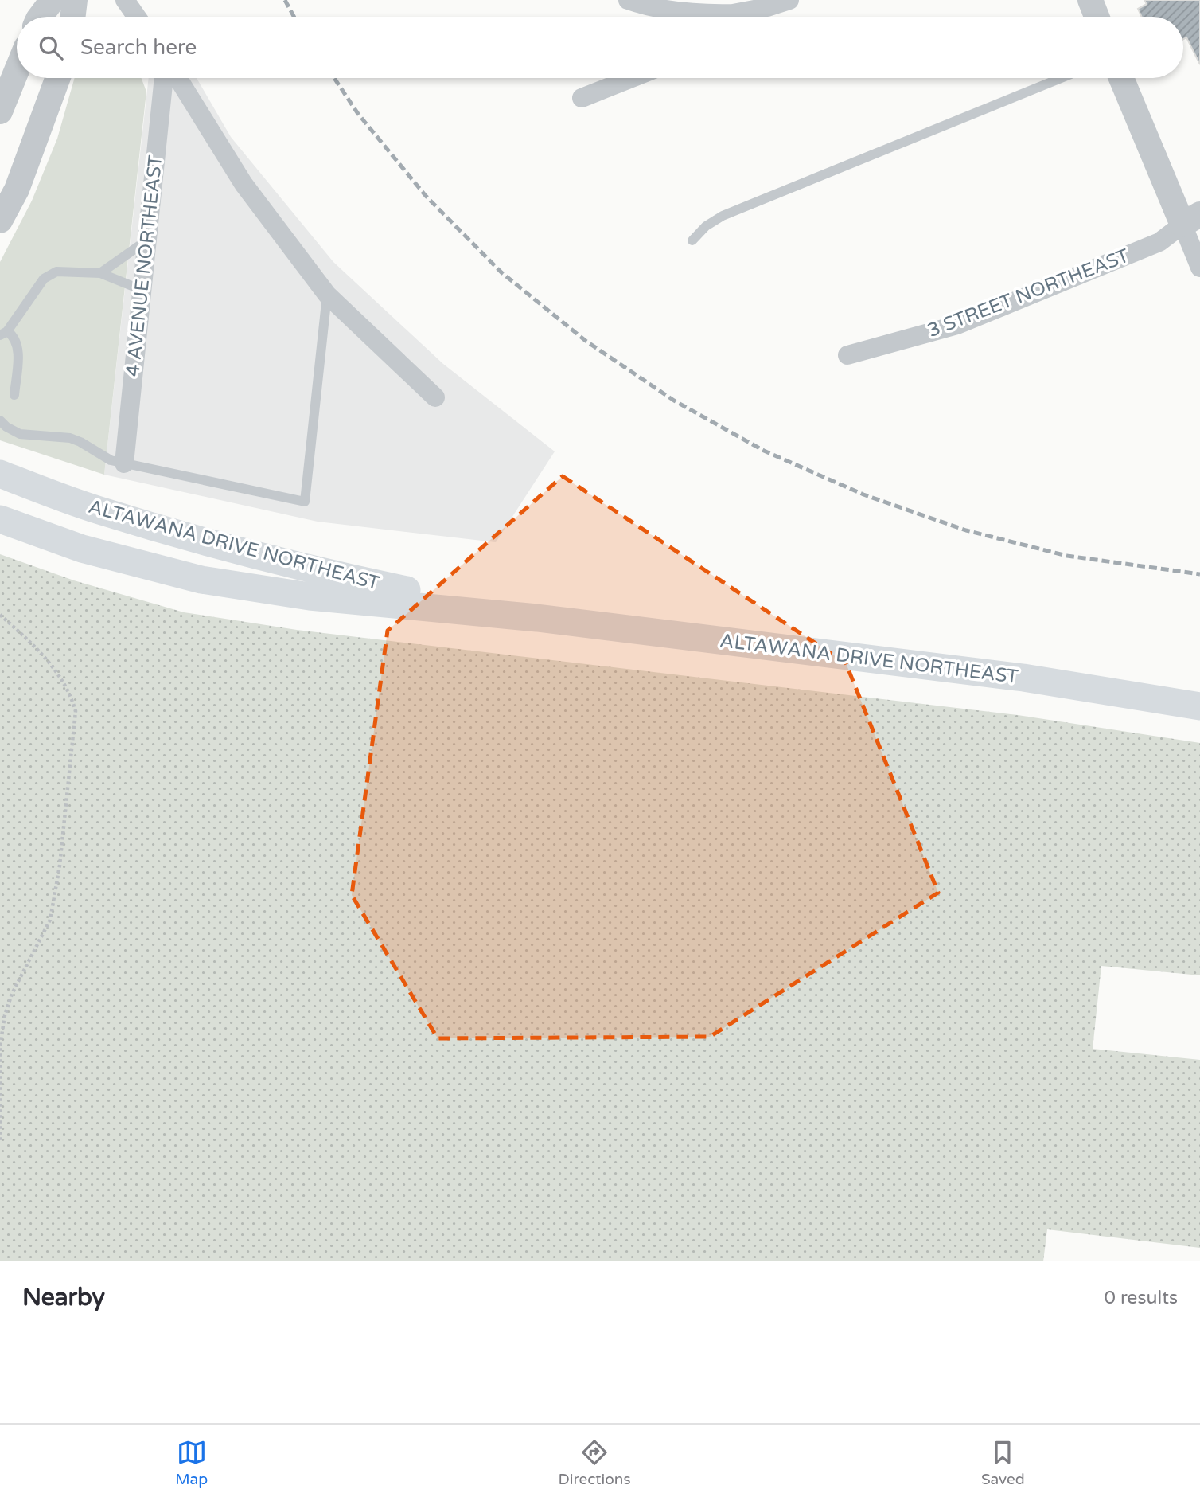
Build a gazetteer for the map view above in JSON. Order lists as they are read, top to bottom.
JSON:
{
  "streets": {
    "main road": ["ALTAWANA DRIVE NORTHEAST"],
    "street": ["4 AVENUE NORTHEAST", "3 STREET NORTHEAST"]
  },
  "page": {
    "search": "Search here",
    "heading": ["Nearby", "0 results"],
    "nav": ["Map", "Directions", "Saved"]
  }
}
